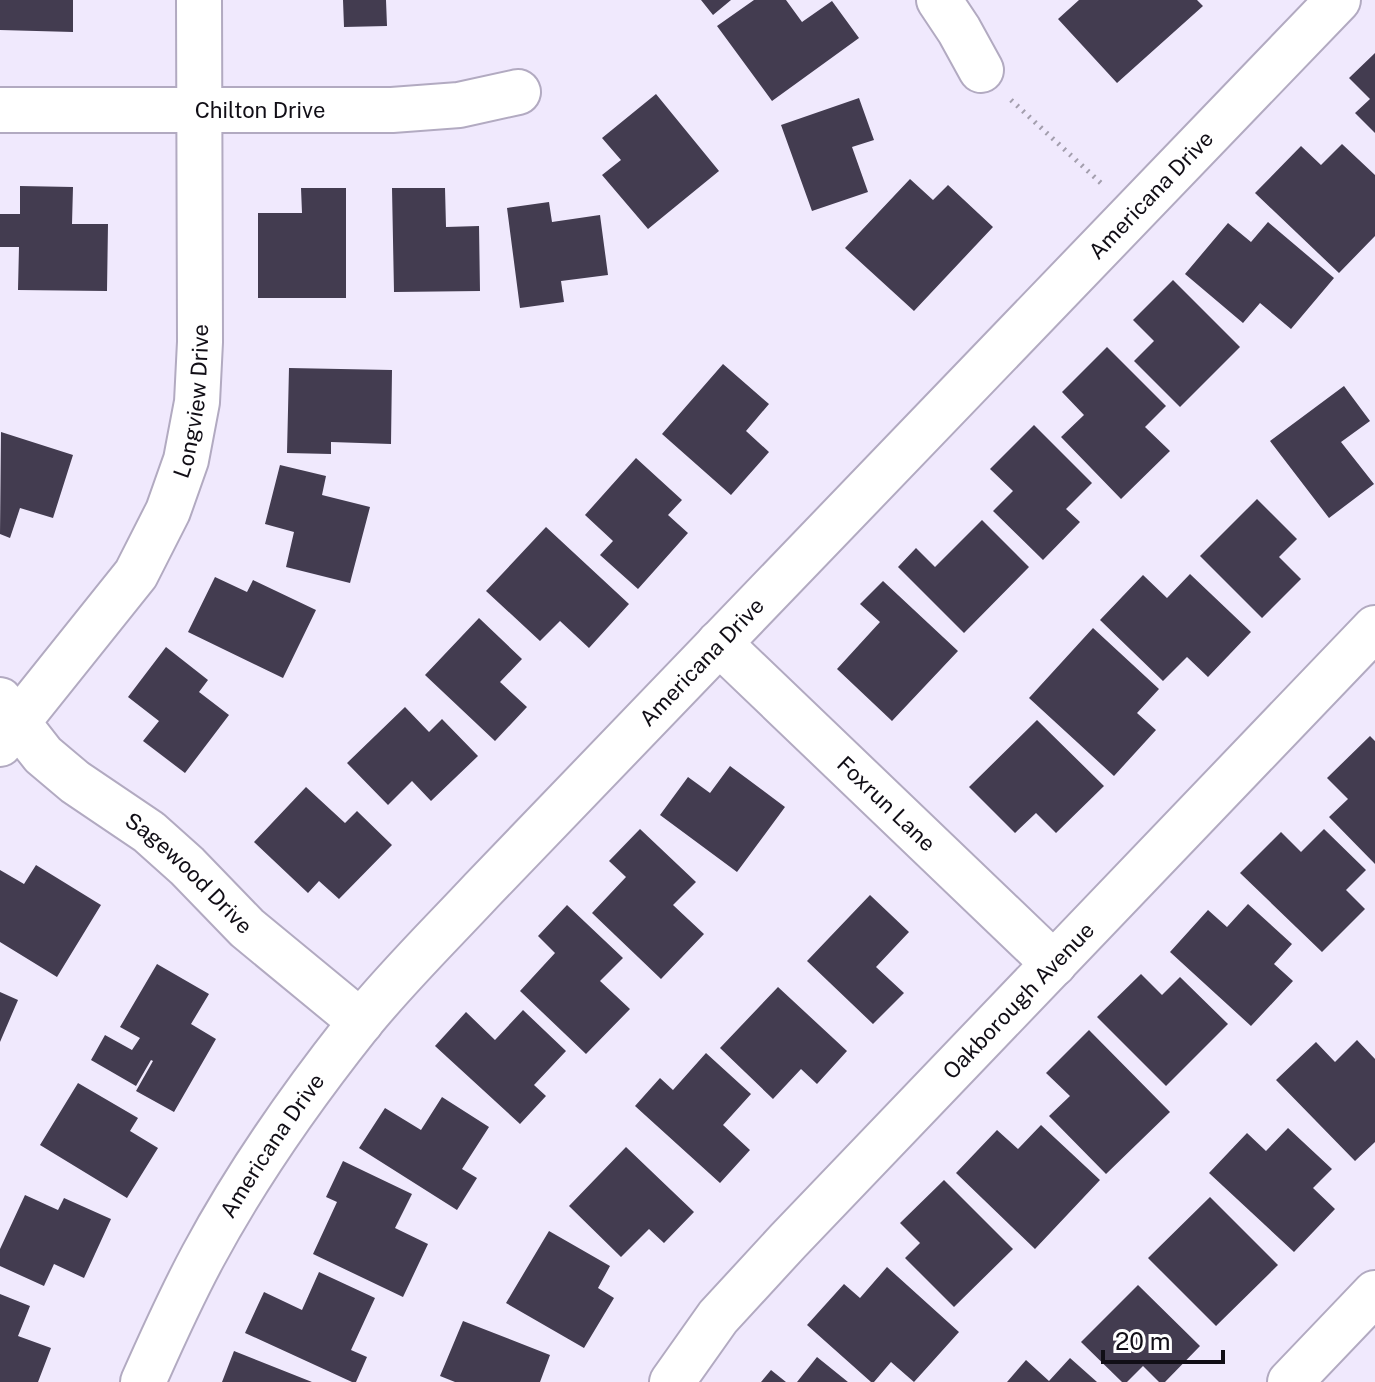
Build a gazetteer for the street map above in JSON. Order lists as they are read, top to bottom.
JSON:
{
  "streets": {
    "street": [
      "Chilton Drive",
      "Americana Drive",
      "Longview Drive",
      "Foxrun Lane",
      "Sagewood Drive",
      "Oakborough Avenue"
    ]
  },
  "crossings": [
    ["Chilton Drive", "Longview Drive"],
    ["Americana Drive", "Foxrun Lane"],
    ["Americana Drive", "Sagewood Drive"],
    ["Longview Drive", "Sagewood Drive"],
    ["Foxrun Lane", "Oakborough Avenue"]
  ],
  "scale_bar": "20 m"
}
